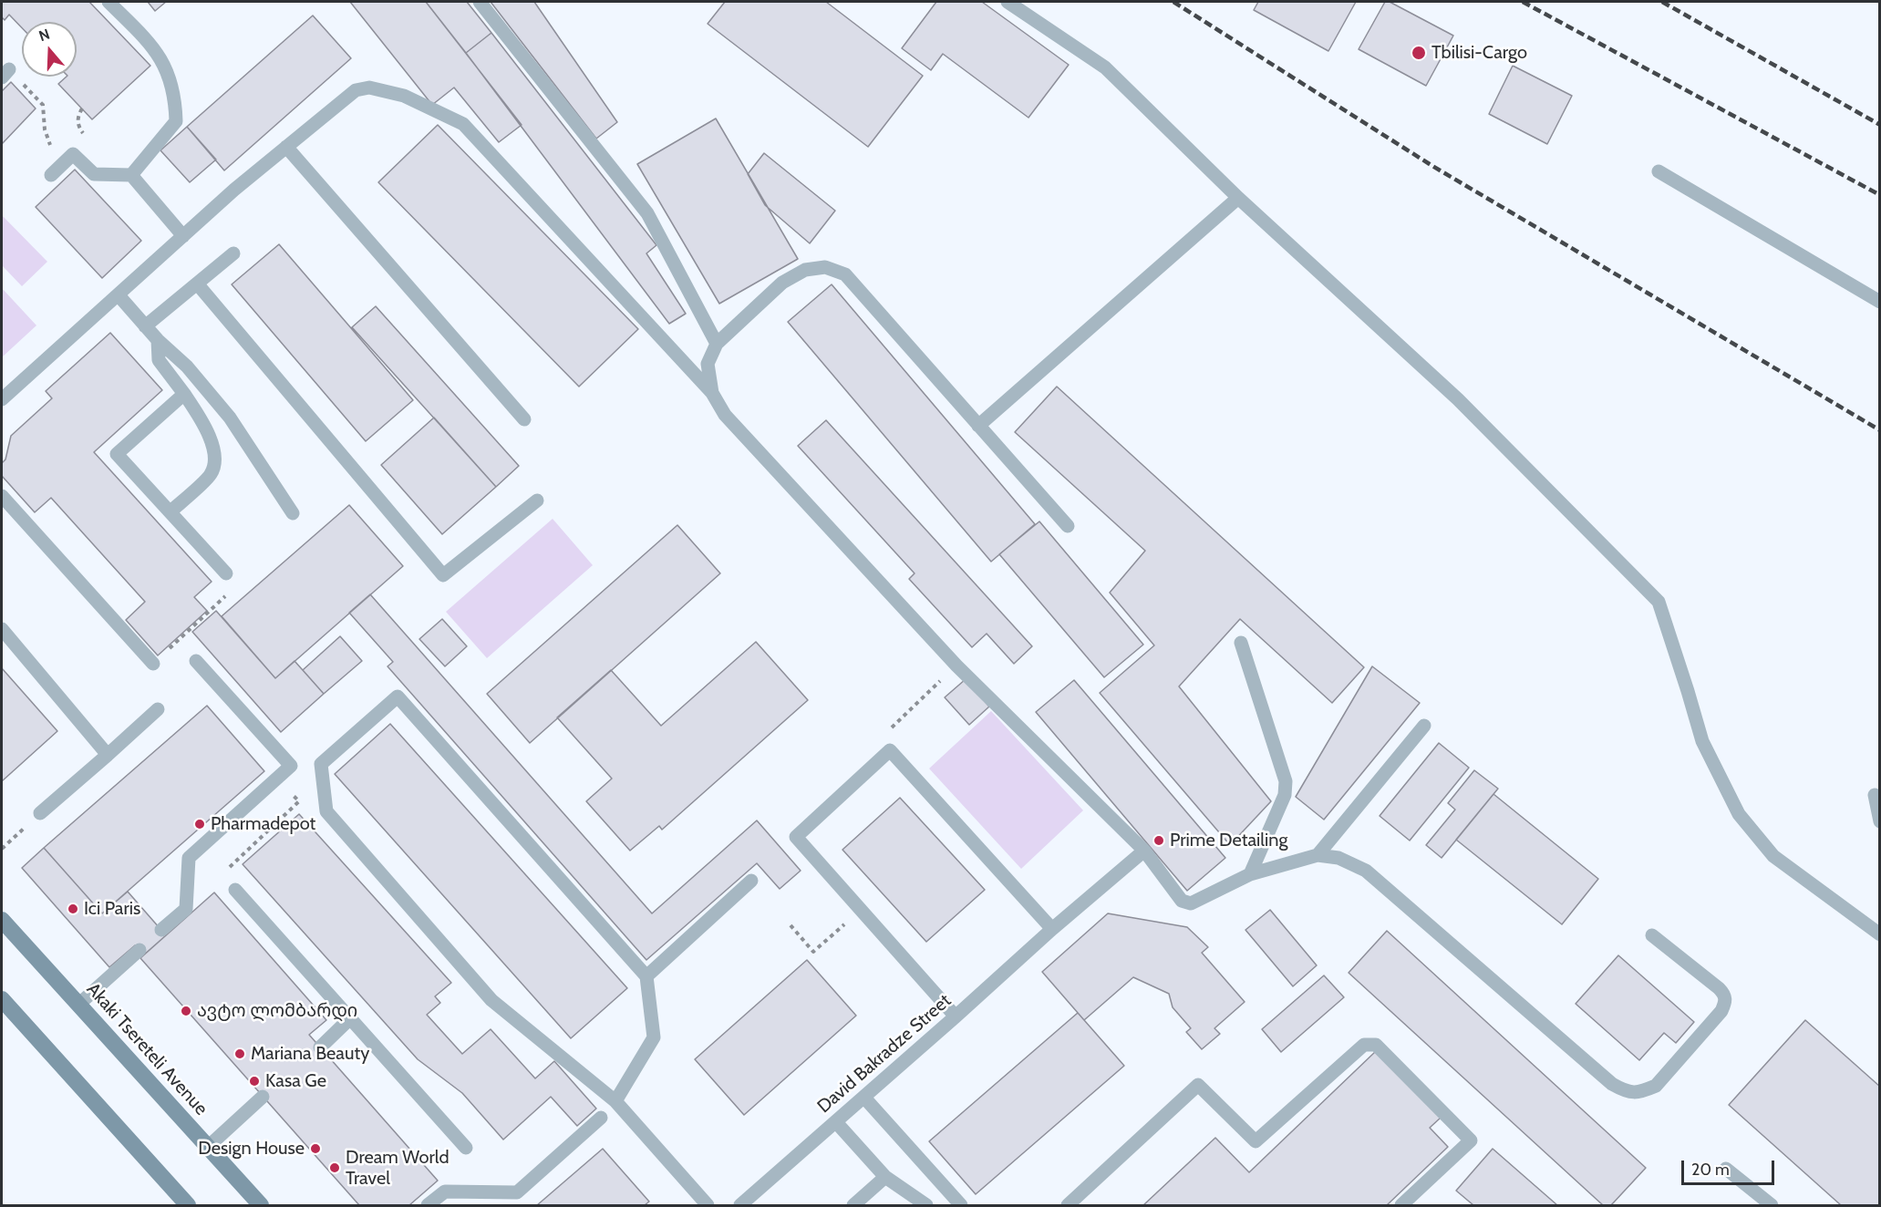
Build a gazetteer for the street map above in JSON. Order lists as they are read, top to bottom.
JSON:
{
  "streets": {
    "main road": ["Akaki Tsereteli Avenue"],
    "lane": ["David Bakradze Street"]
  },
  "places": [
    "Tbilisi-Cargo",
    "Pharmadepot",
    "Prime Detailing",
    "Ici Paris",
    "ავტო ლომბარდი",
    "Mariana Beauty",
    "Kasa Ge",
    "Design House",
    "Dream World Travel"
  ],
  "scale_bar": "20 m",
  "north": "top"
}
